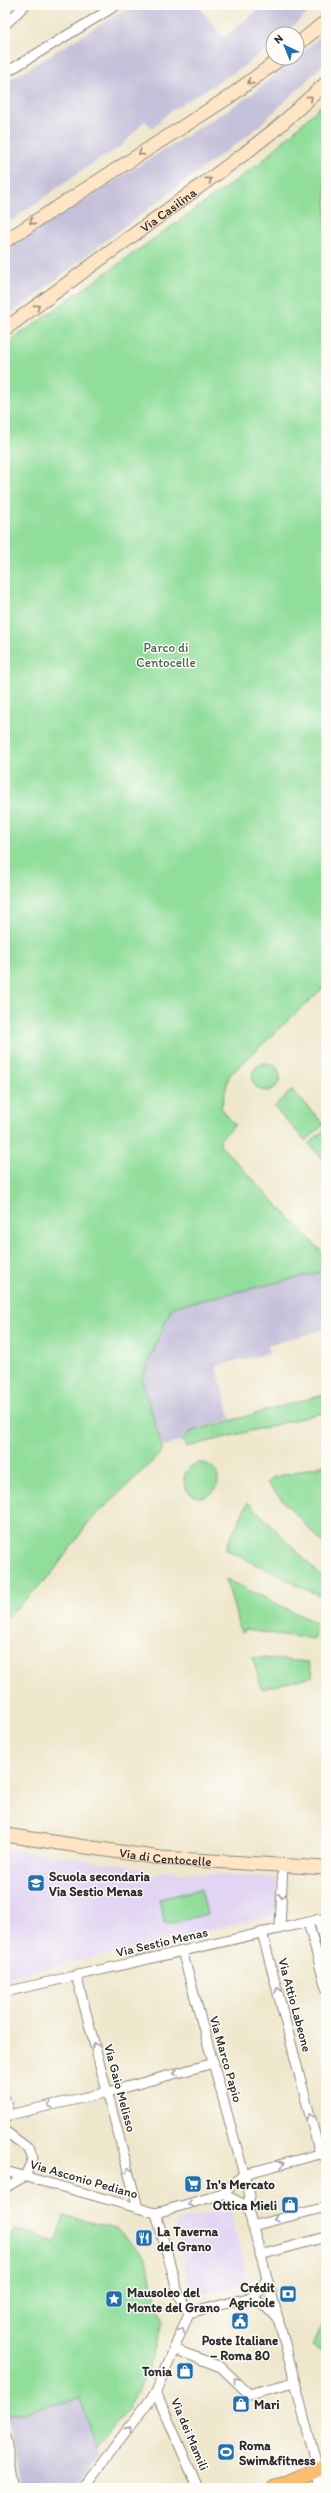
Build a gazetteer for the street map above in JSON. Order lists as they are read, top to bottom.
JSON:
{
  "streets": {
    "main road": ["Via Casilina", "Via di Centocelle"],
    "street": [
      "Via Sestio Menas",
      "Via Attio Labeone",
      "Via Marco Papio",
      "Via Gaio Melisso",
      "Via Asconio Pediano",
      "Via dei Mamili"
    ]
  },
  "crossings": [
    ["Via Sestio Menas", "Via Attio Labeone"],
    ["Via Sestio Menas", "Via Marco Papio"],
    ["Via Sestio Menas", "Via Gaio Melisso"],
    ["Via Gaio Melisso", "Via Asconio Pediano"]
  ],
  "one_way": ["Via Gaio Melisso"],
  "parks": ["Parco di Centocelle"],
  "places": {
    "school or university": ["Scuola secondaria Via Sestio Menas"],
    "supermarket": ["In's Mercato"],
    "shop": ["Ottica Mieli", "Tonia", "Mari"],
    "restaurant": ["La Taverna del Grano"],
    "bank": ["Crédit Agricole"],
    "place": ["Mausoleo del Monte del Grano"],
    "public building": ["Poste Italiane – Roma 80"],
    "sports": ["Roma Swim&fitness"]
  },
  "north": "top left"
}
